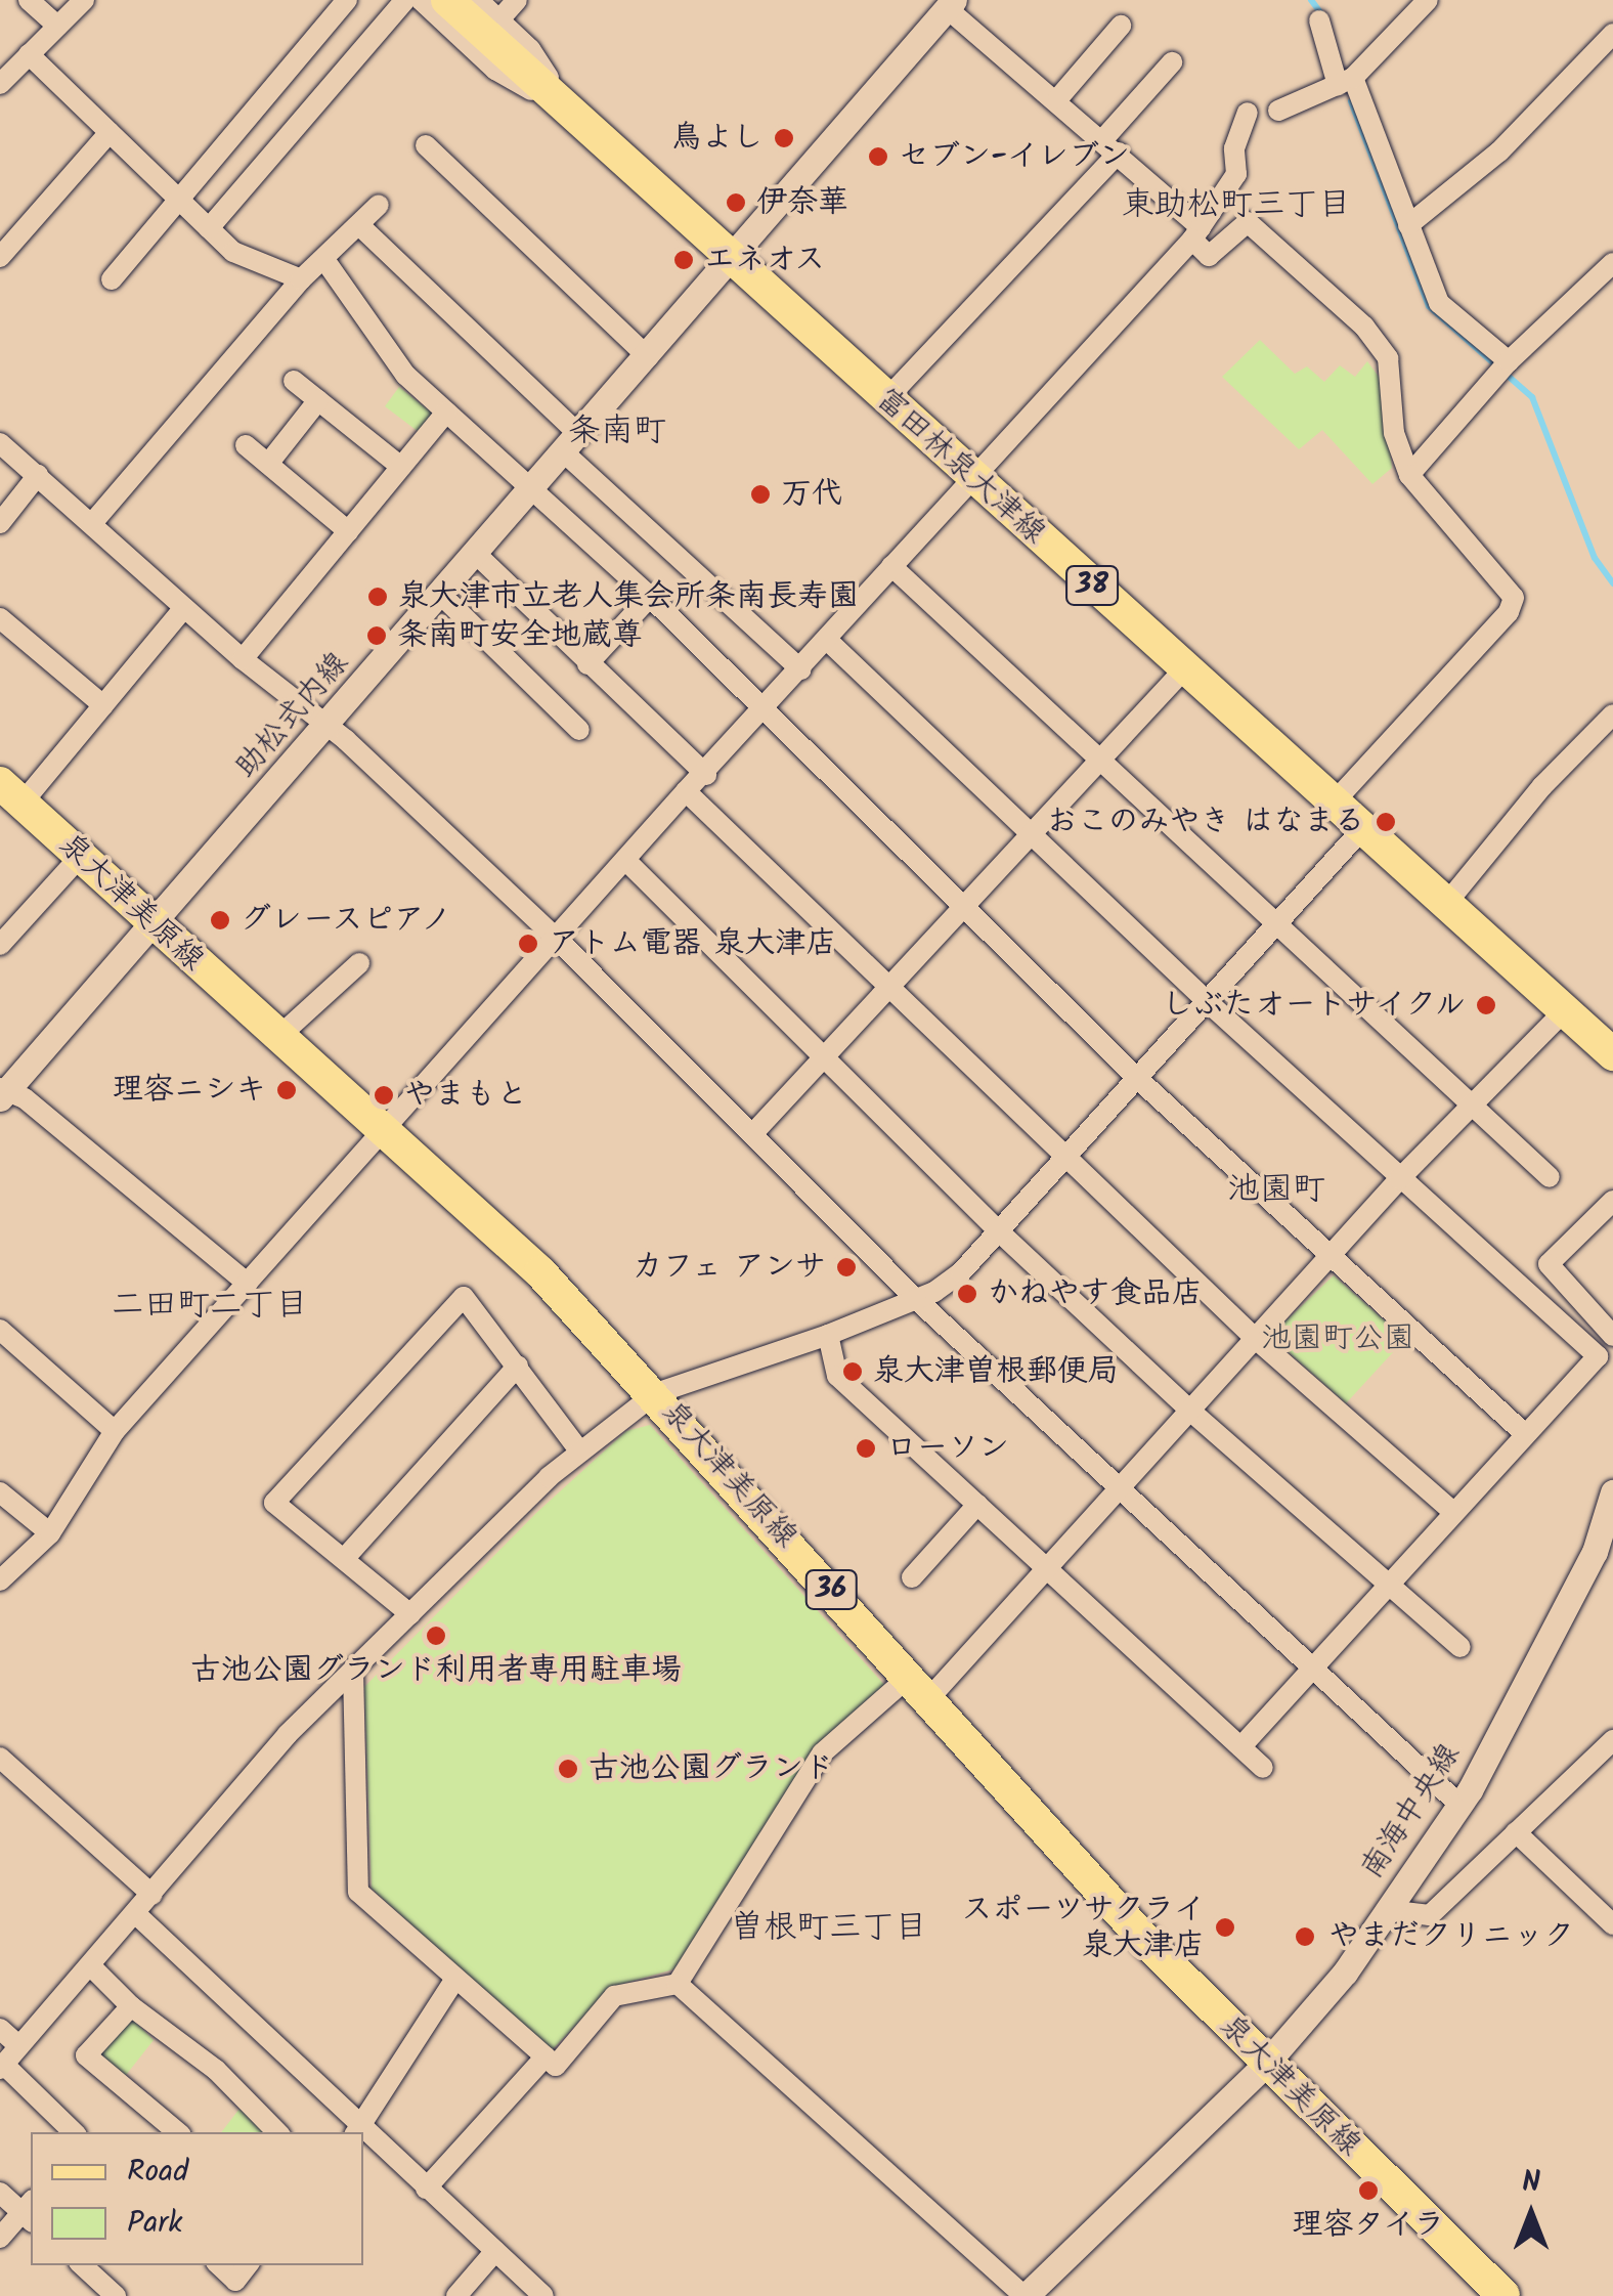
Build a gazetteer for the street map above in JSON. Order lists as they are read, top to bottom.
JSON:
{
  "streets": {
    "main road": [
      "富田林泉大津線",
      "38",
      "泉大津美原線",
      "36"
    ],
    "street": ["助松式内線", "南海中央線"]
  },
  "crossings": [
    ["富田林泉大津線", "助松式内線"],
    ["助松式内線", "泉大津美原線"],
    ["泉大津美原線", "南海中央線"]
  ],
  "districts": [
    "東助松町三丁目",
    "条南町",
    "池園町",
    "二田町二丁目",
    "曽根町三丁目"
  ],
  "parks": ["池園町公園"],
  "places": [
    "鳥よし",
    "セブン-イレブン",
    "伊奈華",
    "エネオス",
    "万代",
    "泉大津市立老人集会所条南長寿園",
    "条南町安全地蔵尊",
    "おこのみやき はなまる",
    "グレースピアノ",
    "アトム電器 泉大津店",
    "しぶたオートサイクル",
    "理容ニシキ",
    "やまもと",
    "カフェ アンサ",
    "かねやす食品店",
    "泉大津曽根郵便局",
    "ローソン",
    "古池公園グランド利用者専用駐車場",
    "古池公園グランド",
    "スポーツサクライ 泉大津店",
    "やまだクリニック",
    "理容タイラ"
  ],
  "legend": ["Road", "Park"],
  "north": "top"
}
